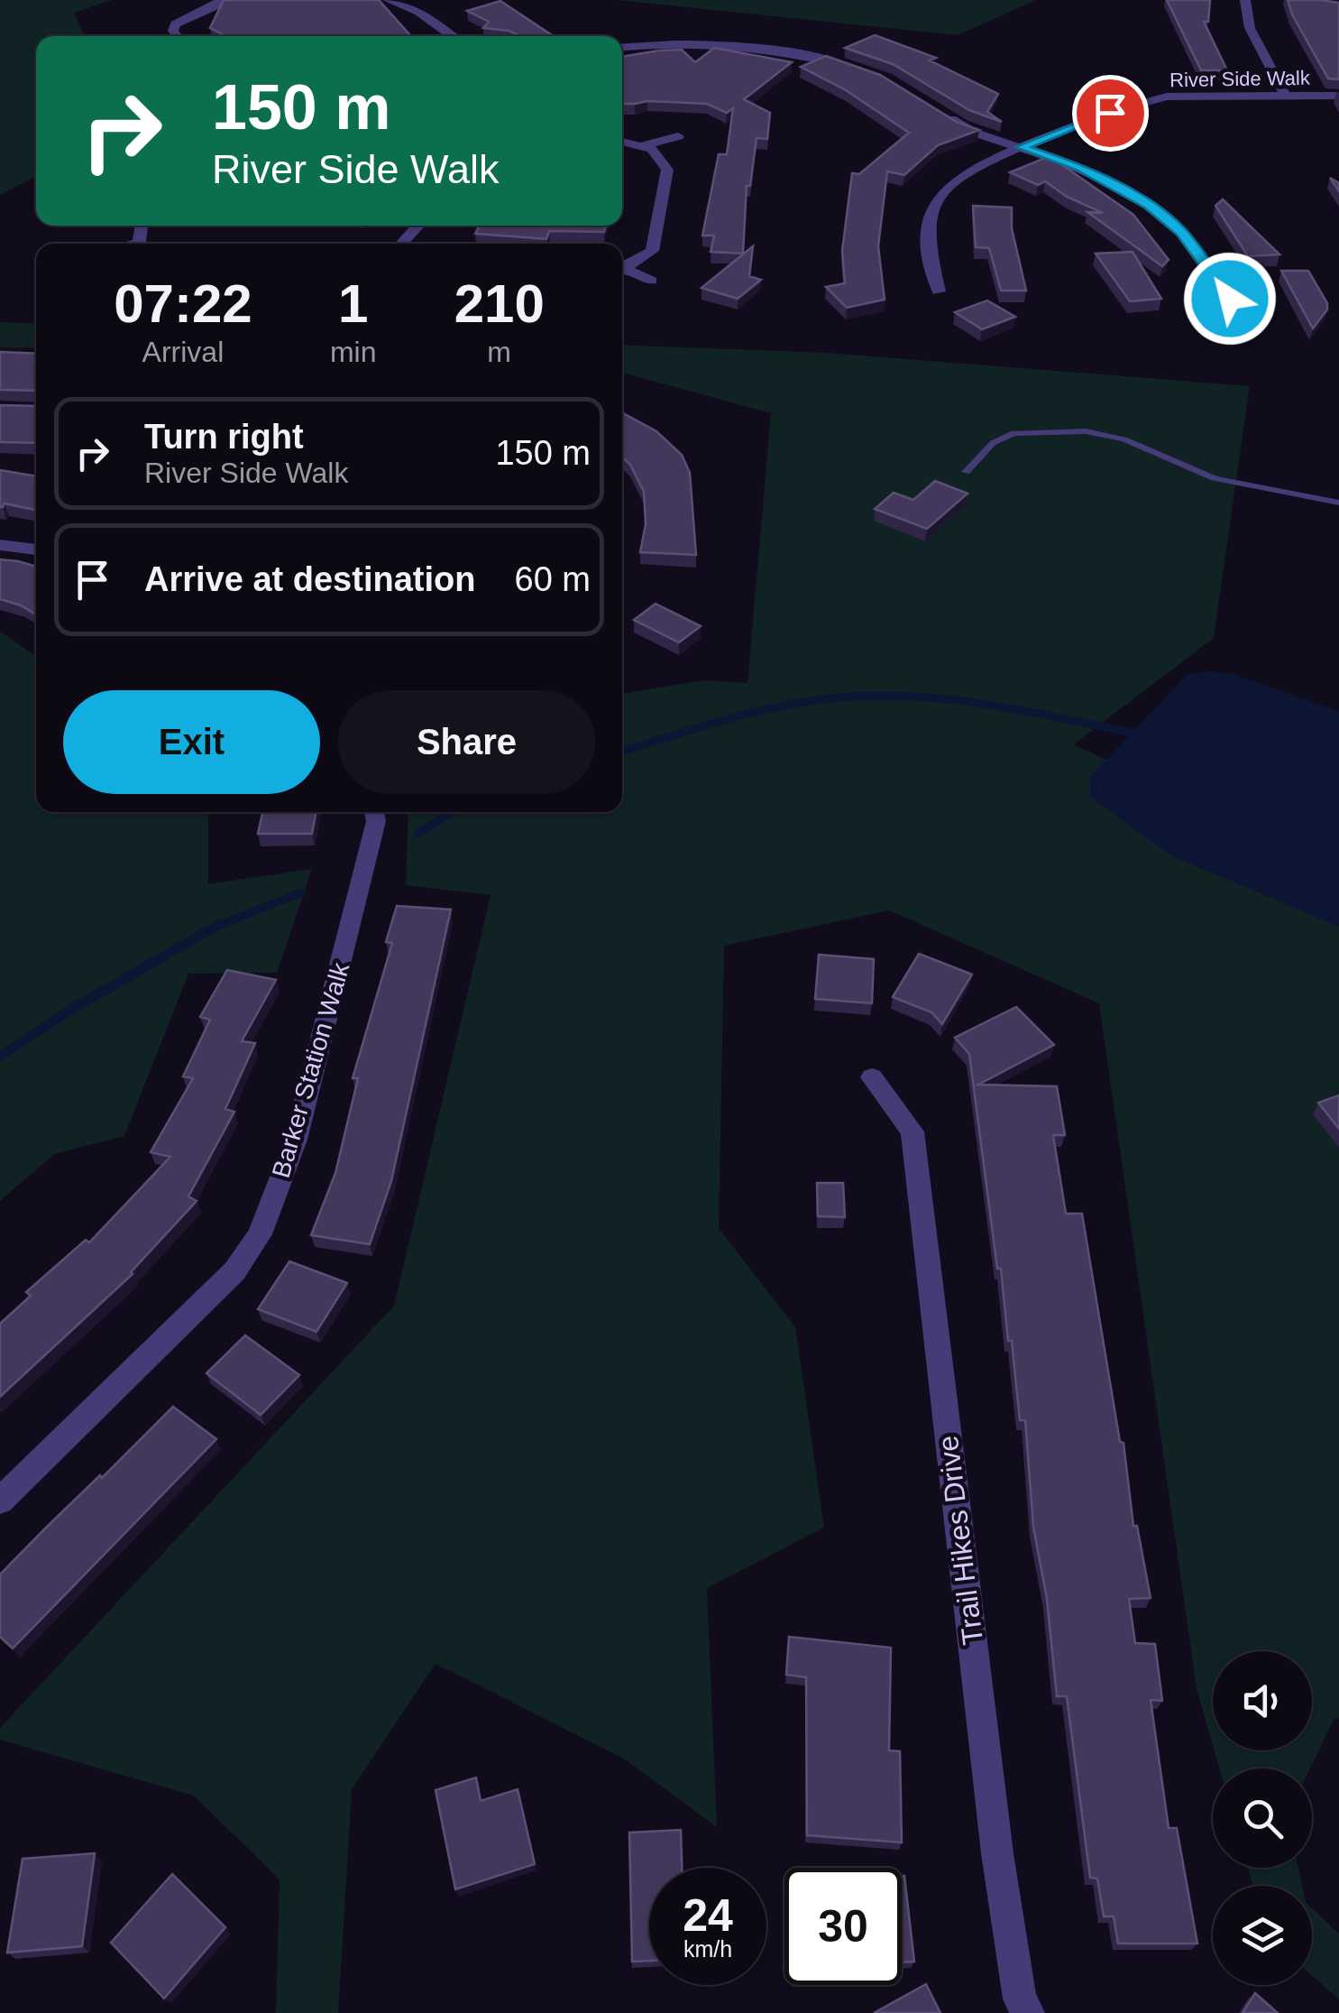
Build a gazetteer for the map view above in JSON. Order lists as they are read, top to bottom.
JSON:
{
  "streets": {
    "street": ["River Side Walk", "Barker Station Walk", "Trail Hikes Drive"]
  },
  "page": {
    "turn": ["150 m", "River Side Walk"],
    "eta": [
      "07:22",
      "Arrival",
      "1",
      "min",
      "210",
      "m"
    ],
    "list": [
      {
        "name": "Turn right",
        "note": "River Side Walk",
        "value": "150 m"
      },
      {
        "name": "Arrive at destination",
        "value": "60 m"
      }
    ],
    "buttons": ["Exit", "Share"],
    "speed": "24 km/h",
    "limit": "30"
  }
}
